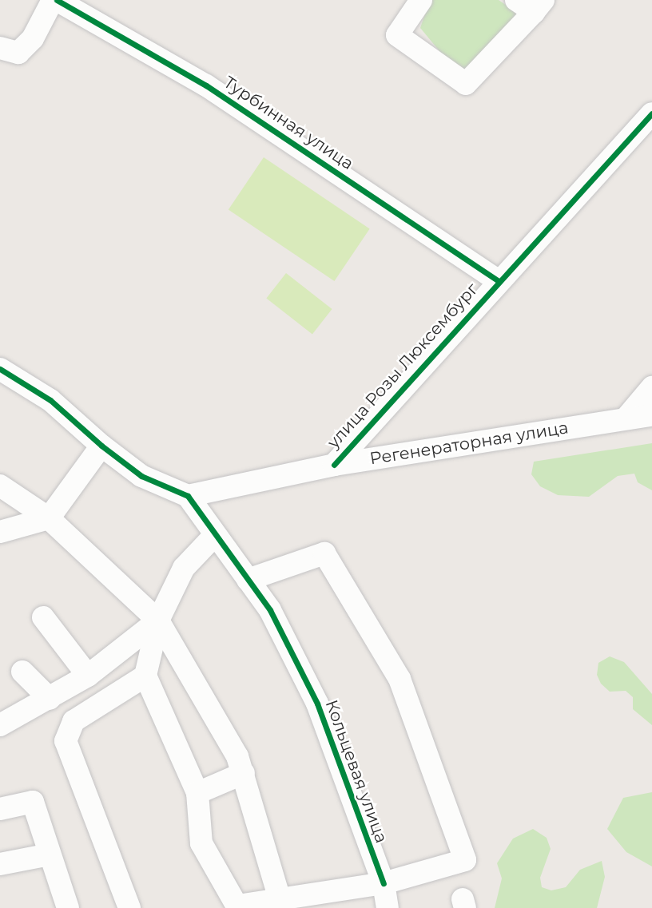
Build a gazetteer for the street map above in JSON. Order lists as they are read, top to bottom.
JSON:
{
  "streets": {
    "street": [
      "Турбинная улица",
      "улица Розы Люксембург",
      "Регенераторная улица",
      "Кольцевая улица"
    ]
  },
  "crossings": [
    ["Турбинная улица", "улица Розы Люксембург"],
    ["улица Розы Люксембург", "Регенераторная улица"],
    ["Регенераторная улица", "Кольцевая улица"]
  ]
}
